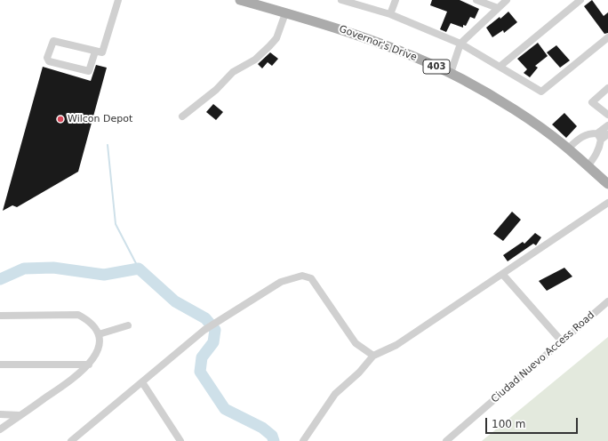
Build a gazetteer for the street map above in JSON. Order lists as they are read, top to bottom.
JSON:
{
  "streets": {
    "main road": ["Governor's Drive", "403"],
    "street": ["Ciudad Nuevo Access Road"]
  },
  "places": ["Wilcon Depot"],
  "scale_bar": "100 m"
}
